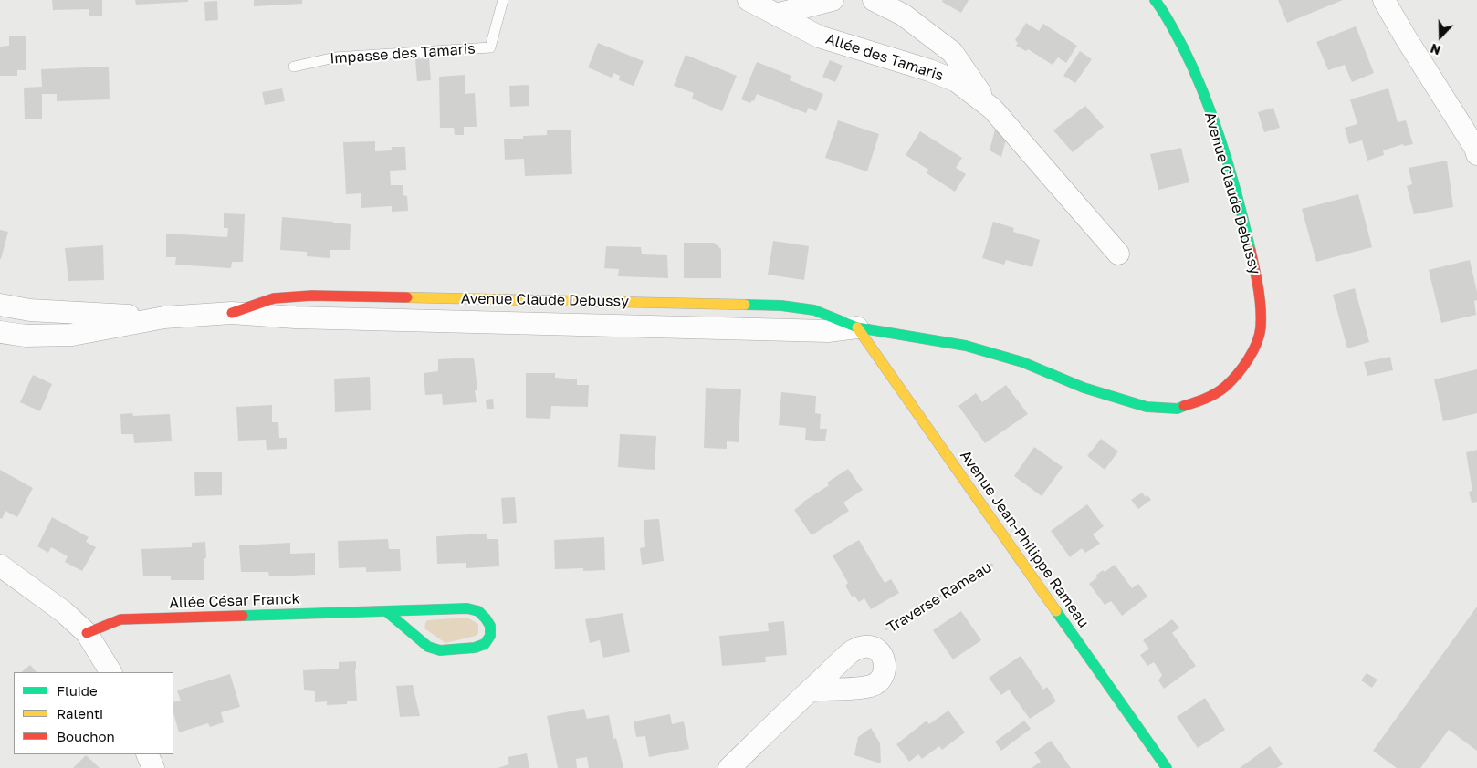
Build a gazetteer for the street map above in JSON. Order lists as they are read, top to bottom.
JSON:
{
  "streets": {
    "street": [
      "Allée des Tamaris",
      "Avenue Claude Debussy",
      "Avenue Jean-Philippe Rameau",
      "Allée César Franck"
    ],
    "lane": ["Impasse des Tamaris"],
    "path": ["Traverse Rameau"]
  },
  "crossings": [
    ["Avenue Claude Debussy", "Avenue Jean-Philippe Rameau"],
    ["Avenue Jean-Philippe Rameau", "Traverse Rameau"]
  ],
  "legend": ["Fluide", "Ralenti", "Bouchon"],
  "north": "bottom"
}
